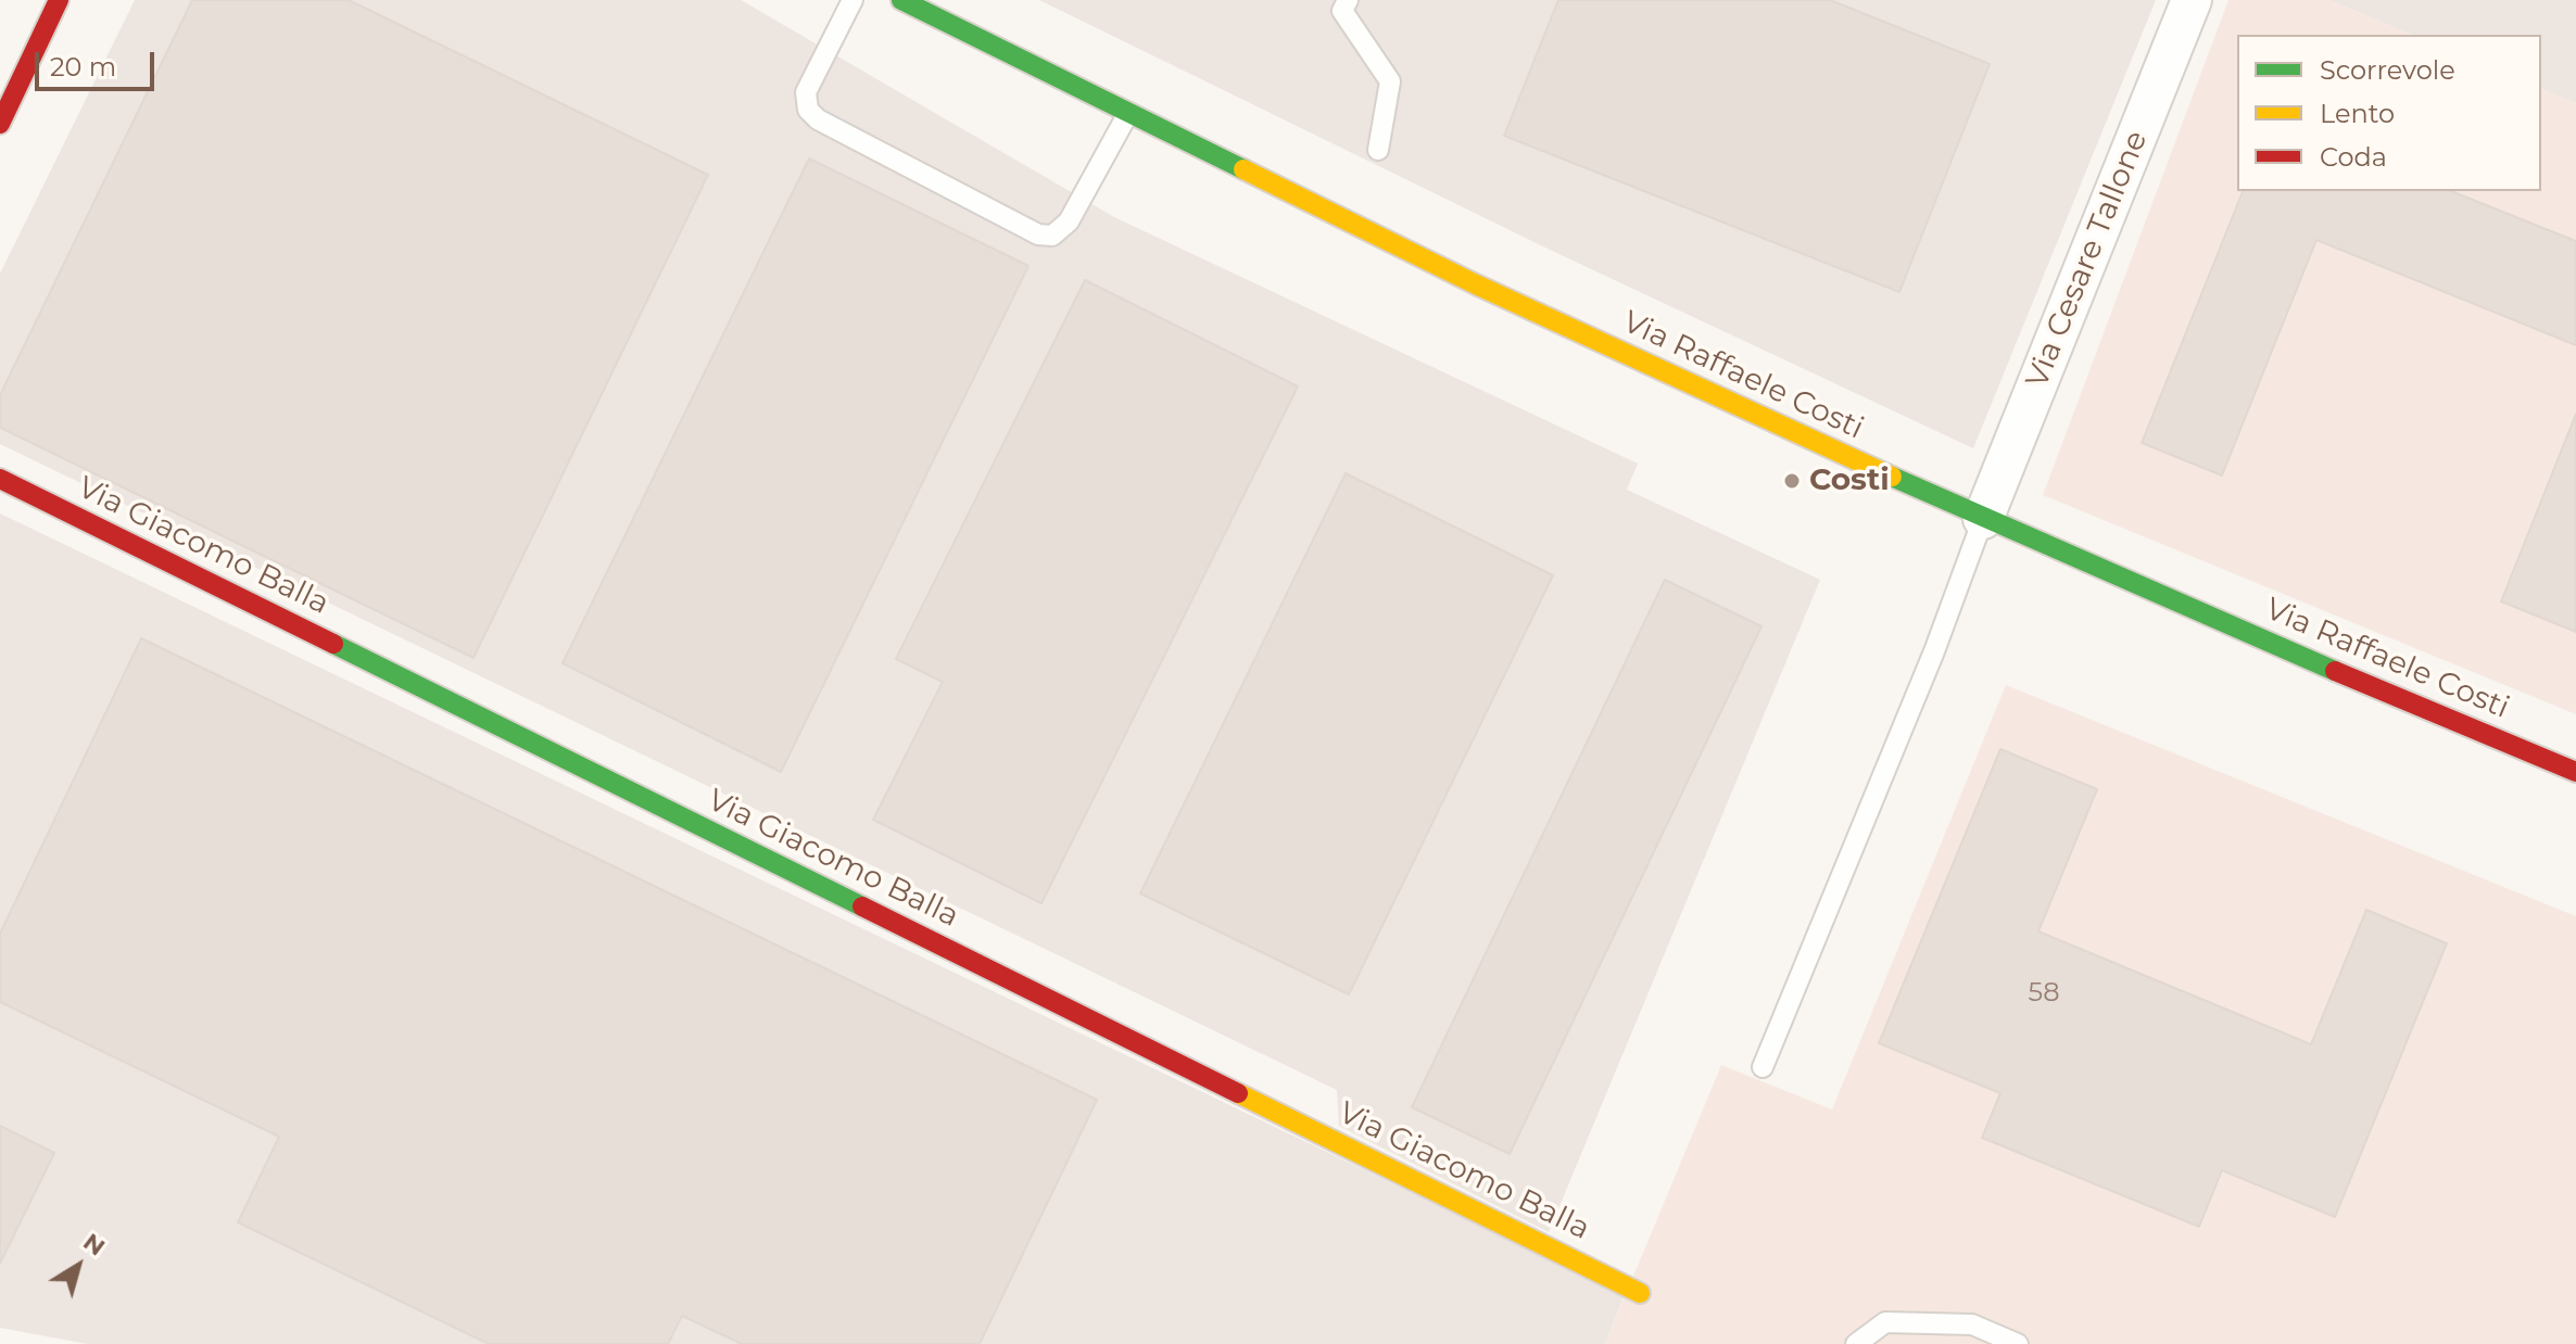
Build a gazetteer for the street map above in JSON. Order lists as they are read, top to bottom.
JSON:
{
  "streets": {
    "street": ["Via Cesare Tallone", "Via Raffaele Costi", "Via Giacomo Balla"]
  },
  "crossings": [
    ["Via Cesare Tallone", "Via Raffaele Costi"]
  ],
  "places": ["Costi"],
  "house_numbers": ["58"],
  "legend": ["Scorrevole", "Lento", "Coda"],
  "scale_bar": "20 m",
  "north": "top right"
}
